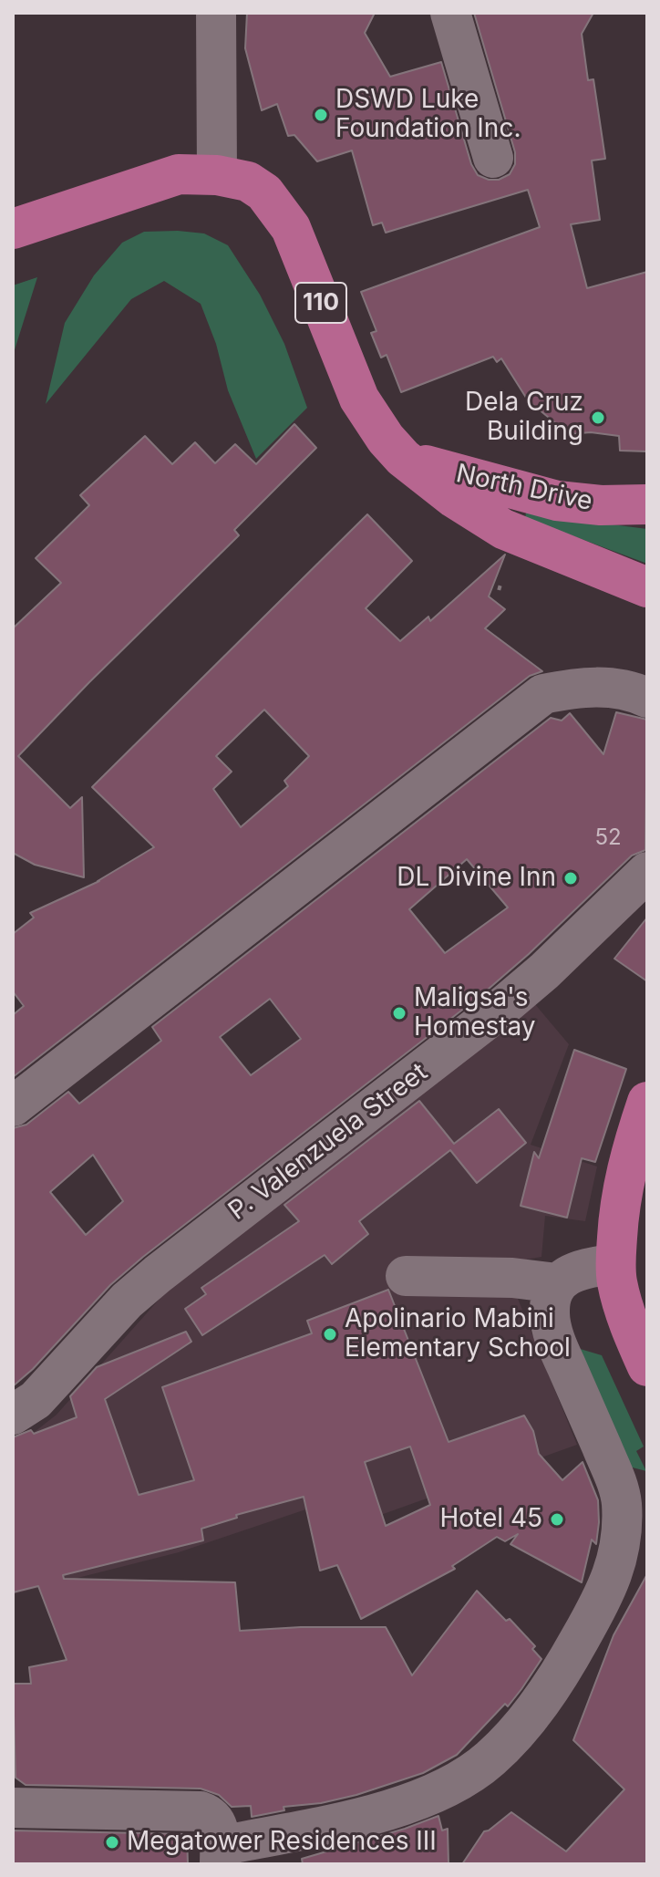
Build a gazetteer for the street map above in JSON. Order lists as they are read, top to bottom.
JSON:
{
  "streets": {
    "main road": ["110", "North Drive"],
    "street": ["P. Valenzuela Street"]
  },
  "crossings": [
    ["110", "North Drive"]
  ],
  "places": [
    "DSWD Luke Foundation Inc.",
    "Dela Cruz Building",
    "DL Divine Inn",
    "Maligsa's Homestay",
    "Apolinario Mabini Elementary School",
    "Hotel 45",
    "Megatower Residences III"
  ],
  "house_numbers": ["52"]
}
